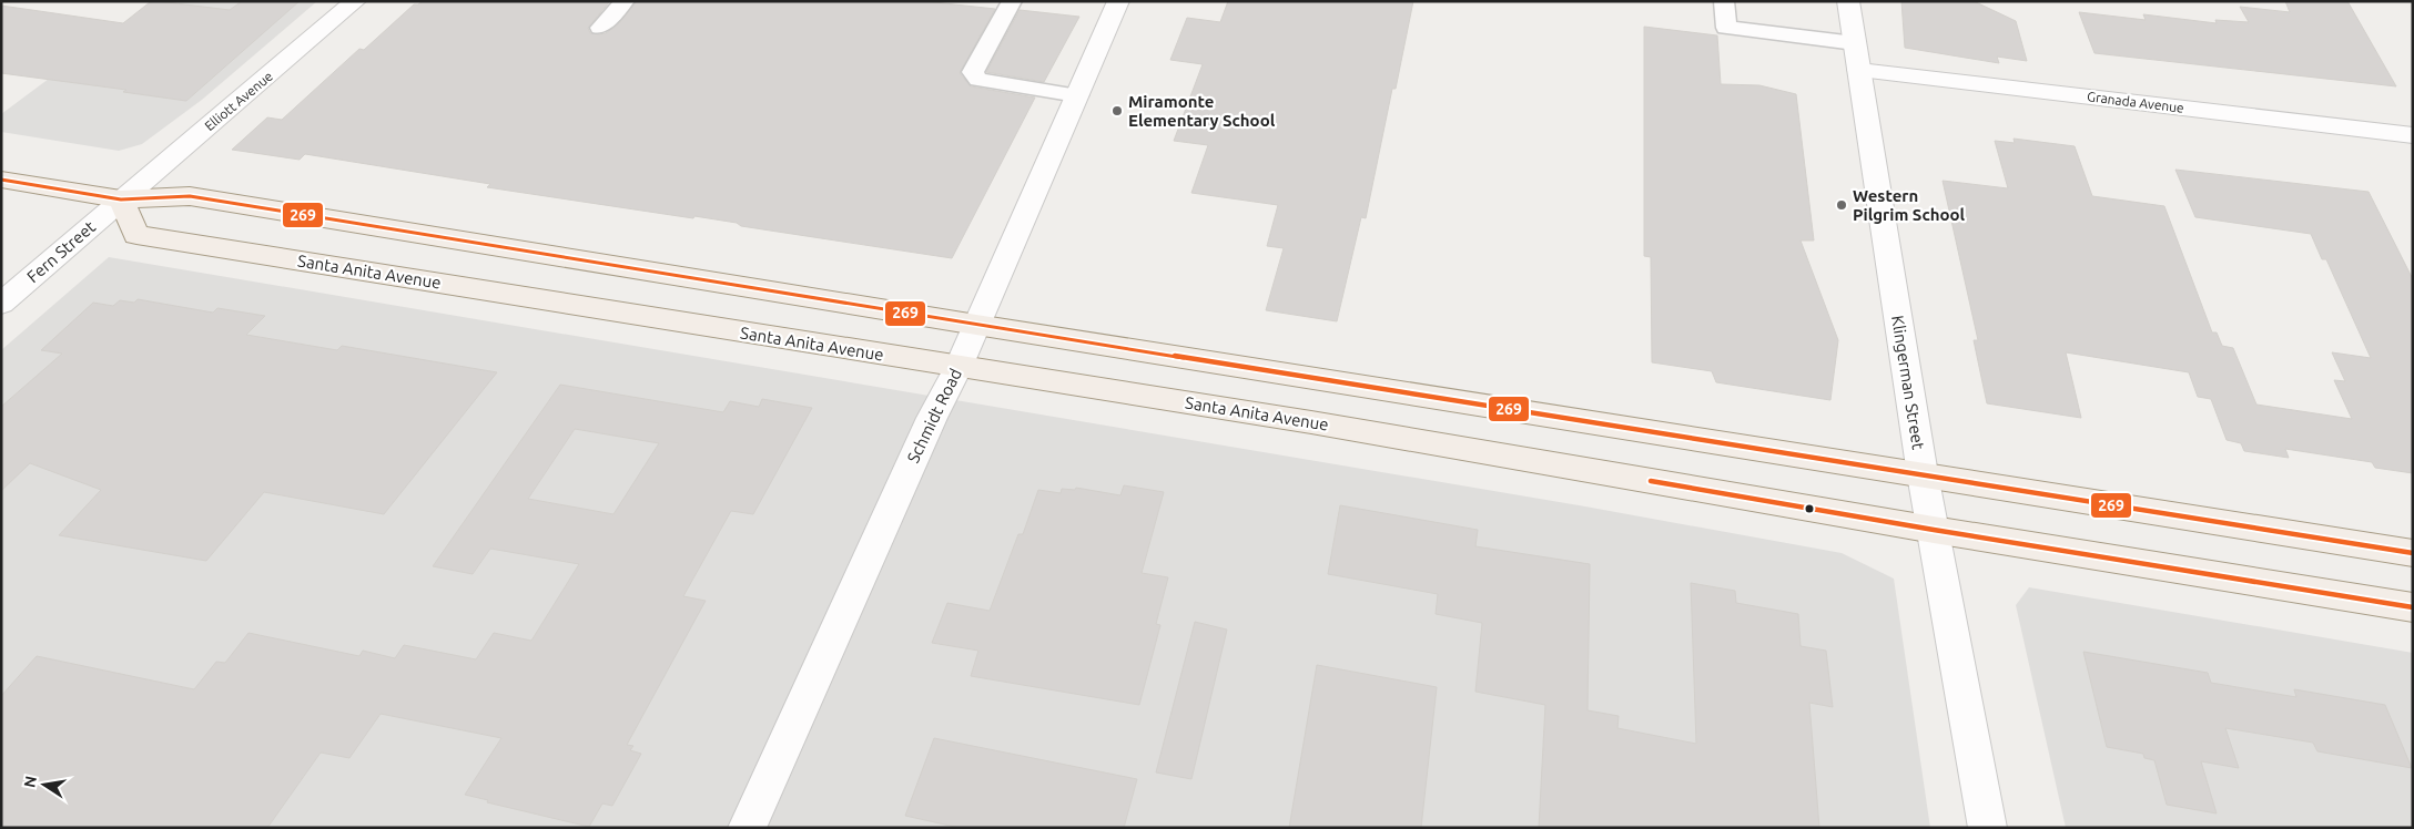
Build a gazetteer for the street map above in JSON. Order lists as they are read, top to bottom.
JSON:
{
  "streets": {
    "main road": ["Santa Anita Avenue"],
    "street": [
      "Elliott Avenue",
      "Granada Avenue",
      "Fern Street",
      "Klingerman Street",
      "Schmidt Road"
    ]
  },
  "crossings": [
    ["Elliott Avenue", "Fern Street"],
    ["Elliott Avenue", "Santa Anita Avenue"],
    ["Granada Avenue", "Klingerman Street"],
    ["Fern Street", "Santa Anita Avenue"],
    ["Santa Anita Avenue", "Klingerman Street"],
    ["Santa Anita Avenue", "Schmidt Road"]
  ],
  "places": ["Miramonte Elementary School", "Western Pilgrim School"],
  "lines": ["transit line 269"],
  "north": "left"
}
